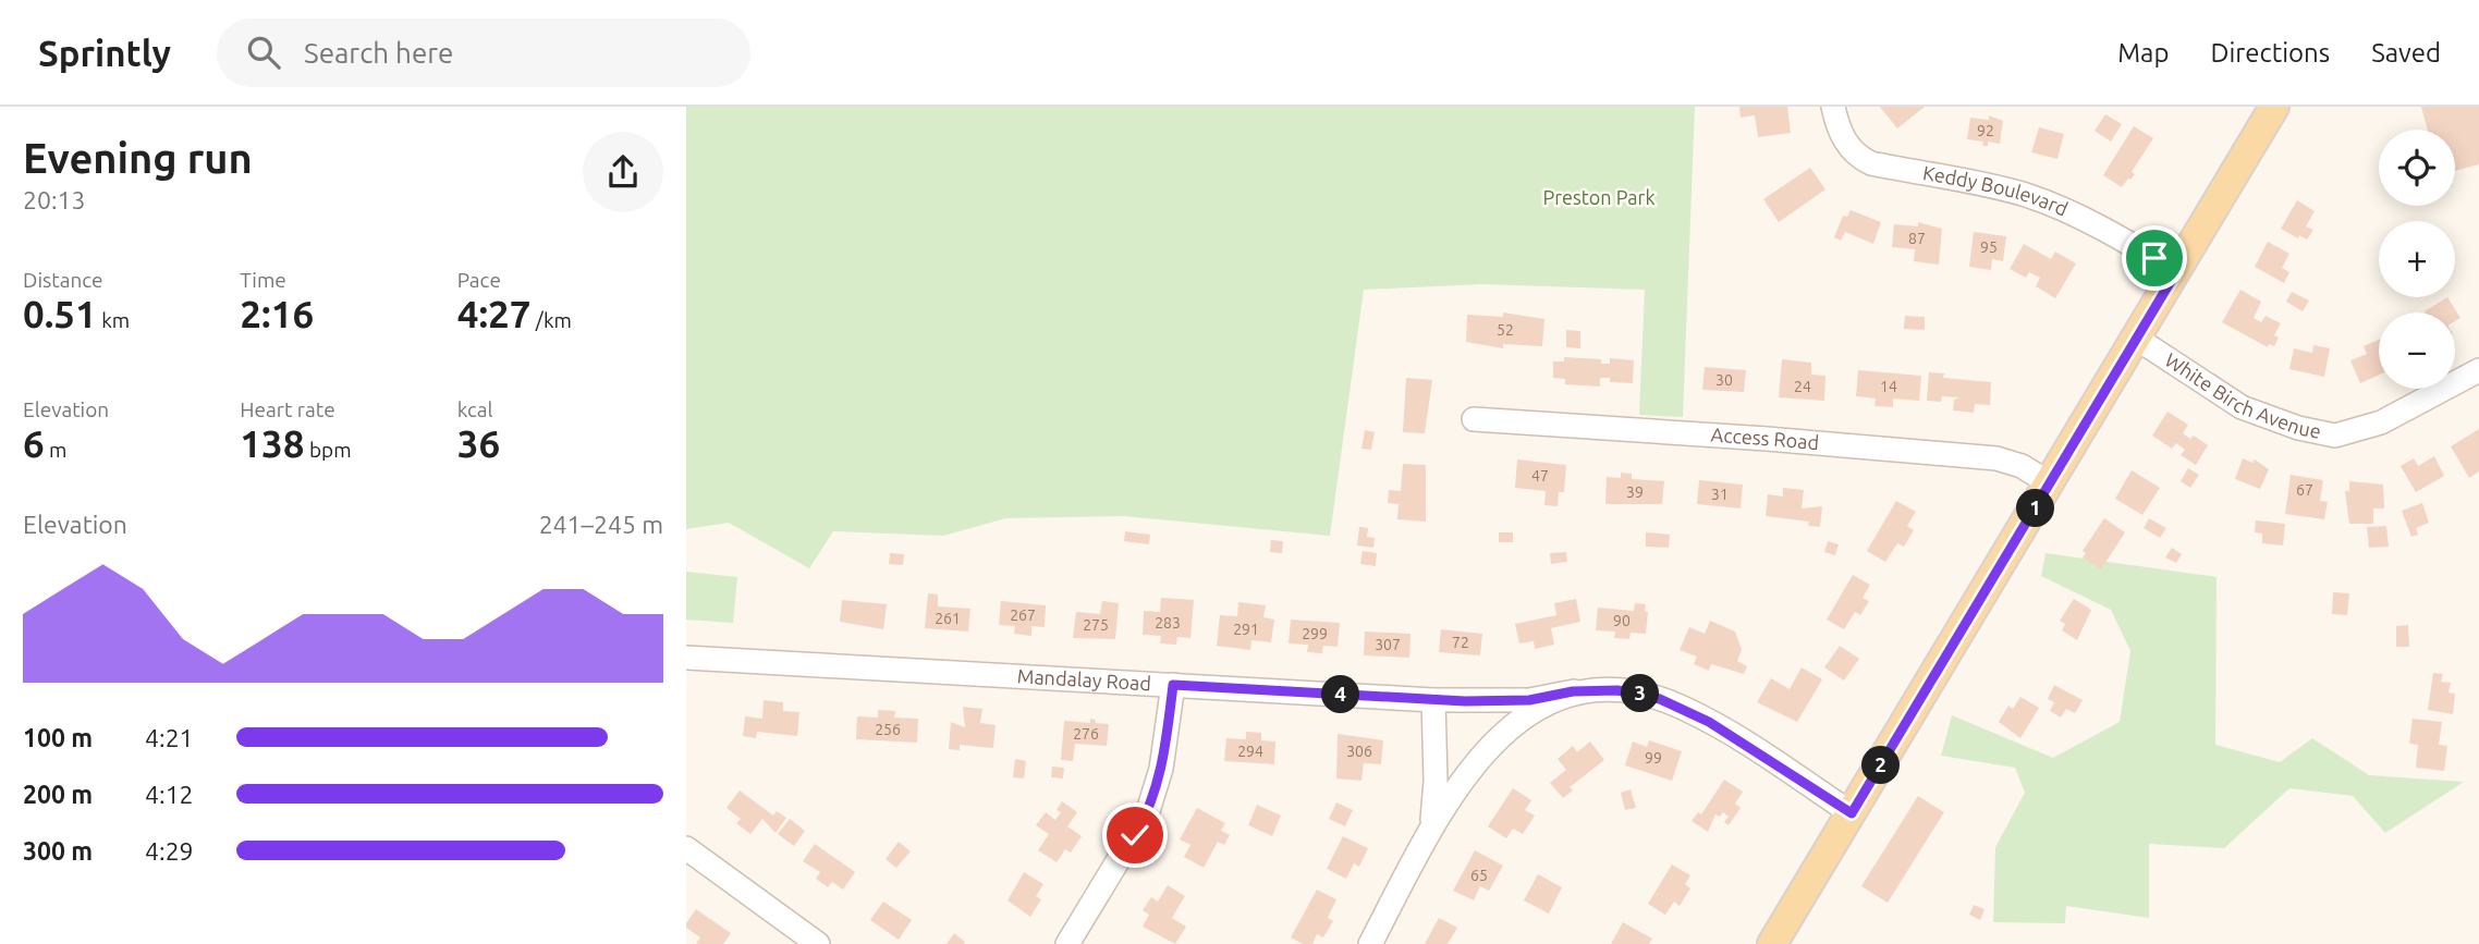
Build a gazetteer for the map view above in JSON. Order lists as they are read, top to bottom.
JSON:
{
  "streets": {
    "street": [
      "Keddy Boulevard",
      "White Birch Avenue",
      "Access Road",
      "Mandalay Road"
    ]
  },
  "parks": ["Preston Park"],
  "house_numbers": [
    "92",
    "87",
    "95",
    "52",
    "30",
    "24",
    "14",
    "47",
    "67",
    "39",
    "31",
    "267",
    "261",
    "90",
    "283",
    "275",
    "291",
    "299",
    "72",
    "307",
    "256",
    "276",
    "294",
    "306",
    "99",
    "65"
  ],
  "page": {
    "header": "Sprintly",
    "search": "Search here",
    "nav": ["Map", "Directions", "Saved"],
    "heading": ["Evening run", "20:13"],
    "map_buttons": ["+", "−"],
    "stats": [
      ["Distance", "0.51 km"],
      ["Time", "2:16"],
      ["Pace", "4:27 /km"],
      ["Elevation", "6 m"],
      ["Heart rate", "138 bpm"],
      ["kcal", "36"]
    ],
    "pins": [
      "1",
      "3",
      "4",
      "2"
    ],
    "chart": ["Elevation", "241–245 m"],
    "list": [
      {
        "name": "100 m",
        "note": "4:21"
      },
      {
        "name": "200 m",
        "note": "4:12"
      },
      {
        "name": "300 m",
        "note": "4:29"
      }
    ]
  }
}
